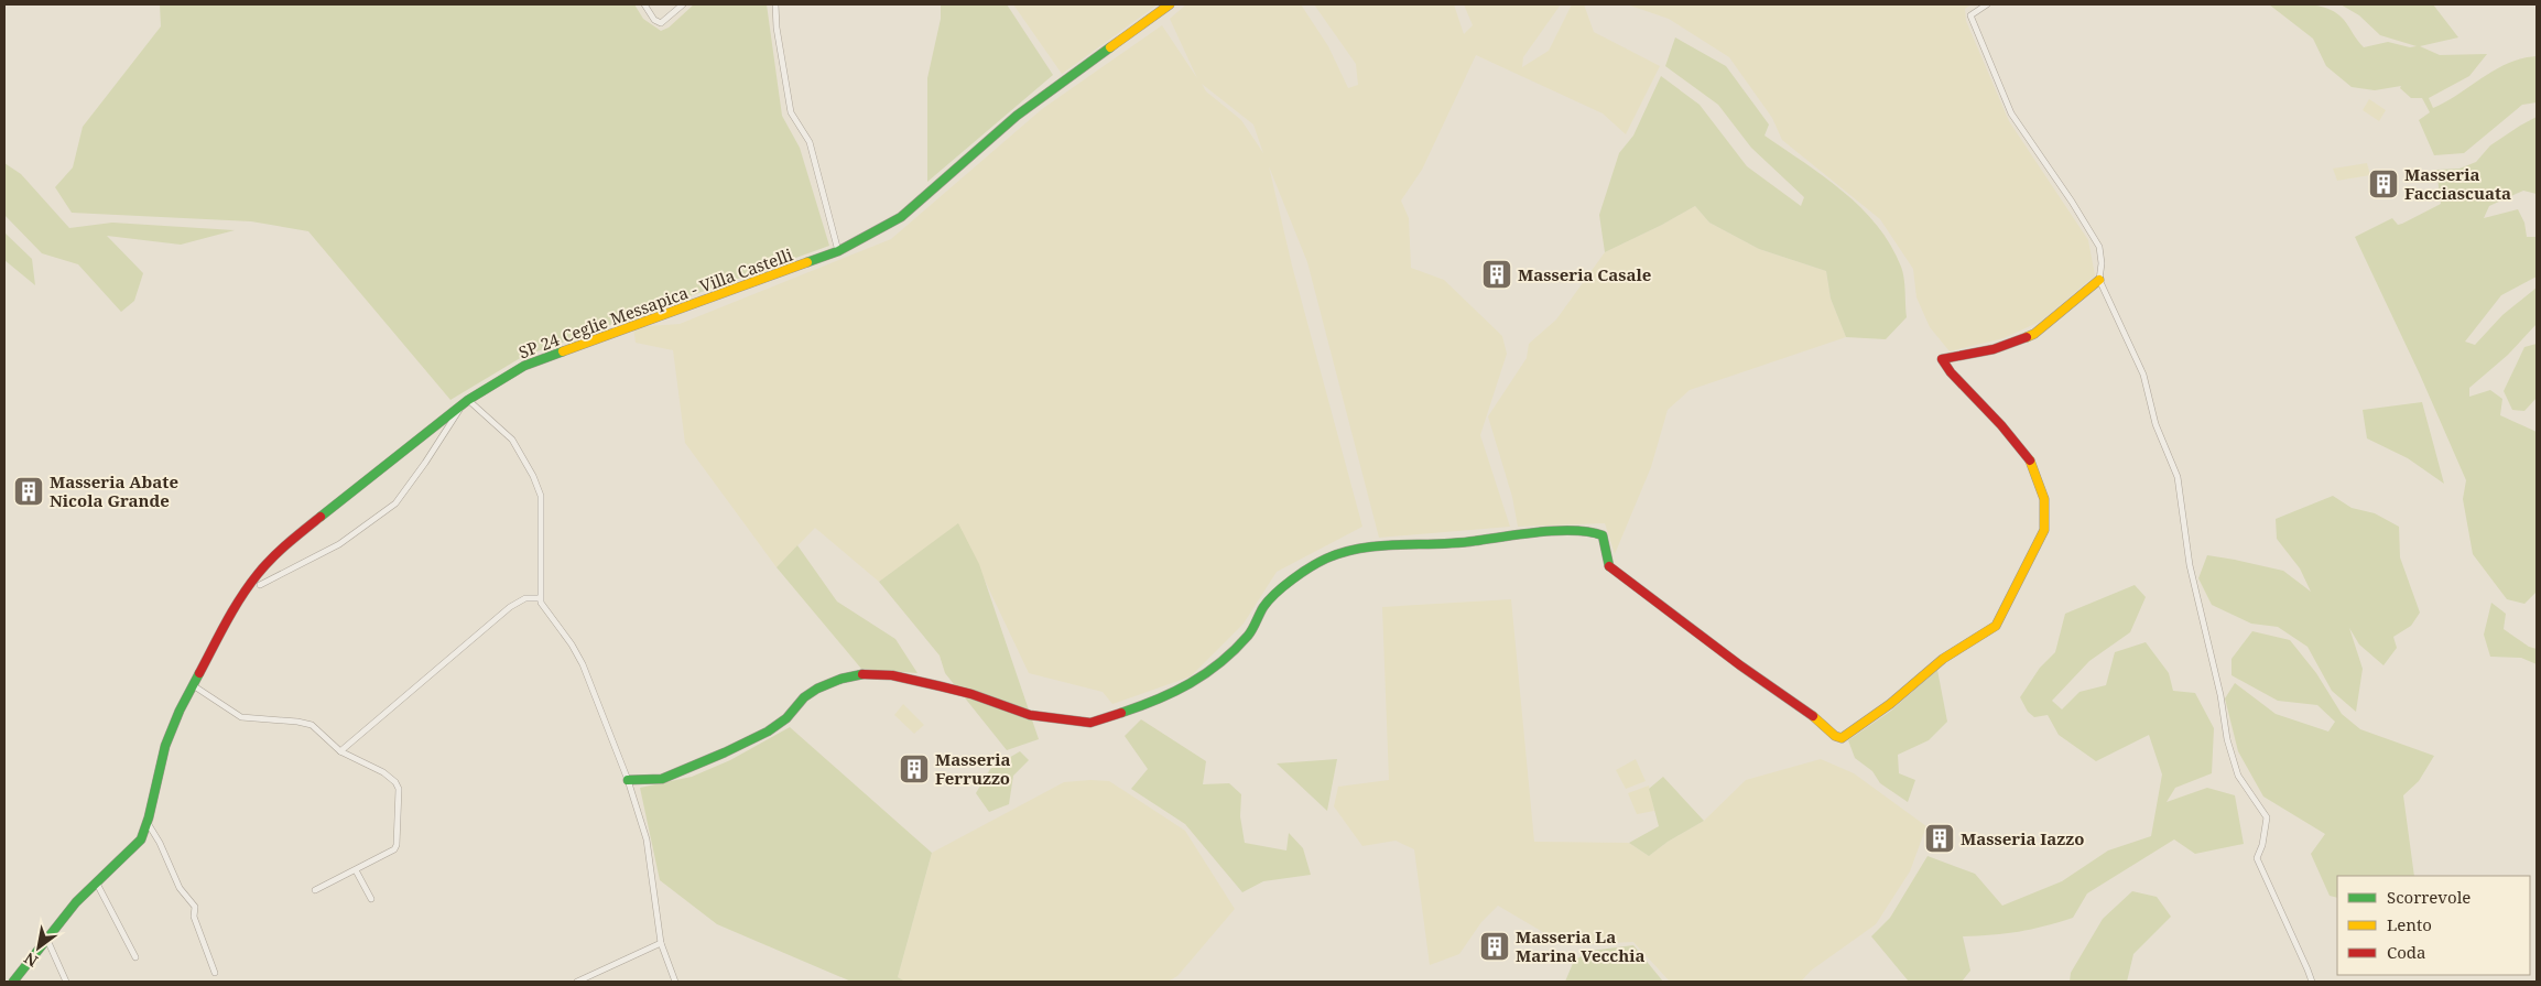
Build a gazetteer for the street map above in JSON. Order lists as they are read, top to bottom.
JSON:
{
  "streets": {
    "street": ["SP 24 Ceglie Messapica - Villa Castelli"]
  },
  "places": {
    "building": [
      "Masseria Facciascuata",
      "Masseria Casale",
      "Masseria Abate Nicola Grande",
      "Masseria Ferruzzo",
      "Masseria Iazzo",
      "Masseria La Marina Vecchia"
    ]
  },
  "legend": ["Scorrevole", "Lento", "Coda"],
  "north": "bottom left"
}
